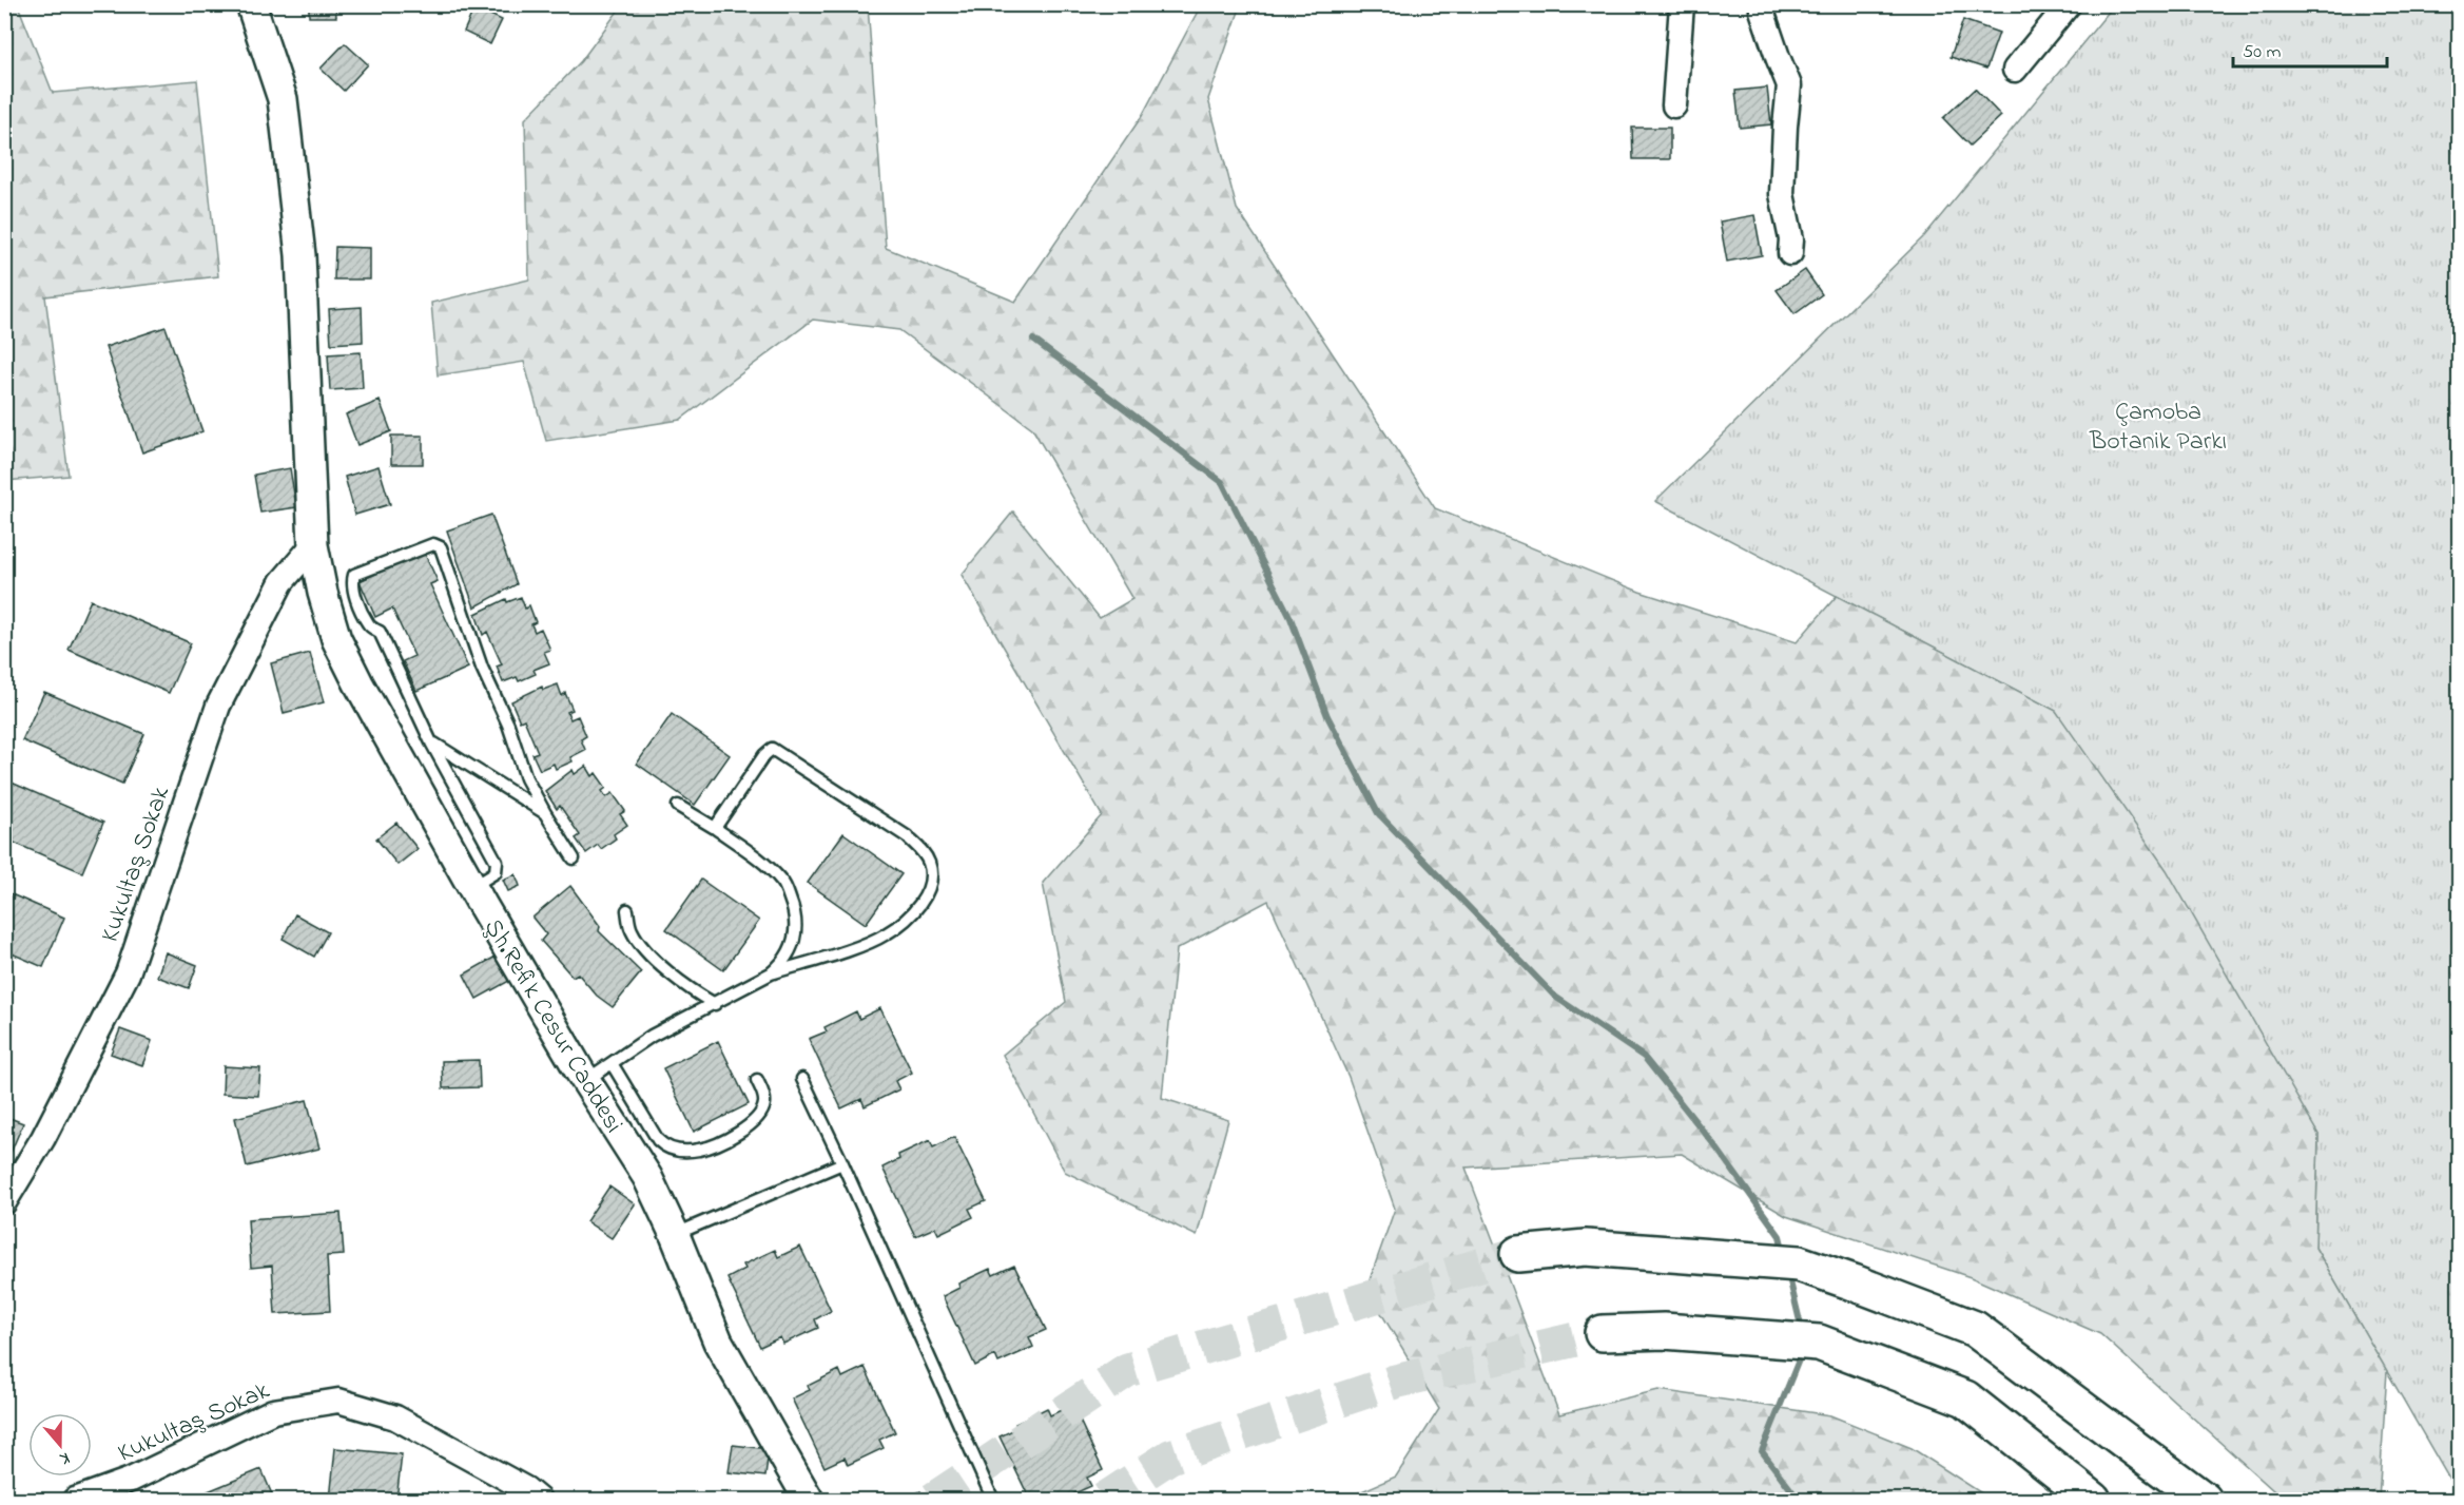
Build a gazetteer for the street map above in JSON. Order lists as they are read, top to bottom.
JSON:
{
  "streets": {
    "street": ["Kukultaş Sokak", "Şh.Refik Cesur Caddesi"]
  },
  "crossings": [
    ["Kukultaş Sokak", "Şh.Refik Cesur Caddesi"]
  ],
  "parks": ["Çamoba Botanik Parkı"],
  "scale_bar": "50 m",
  "north": "bottom"
}
